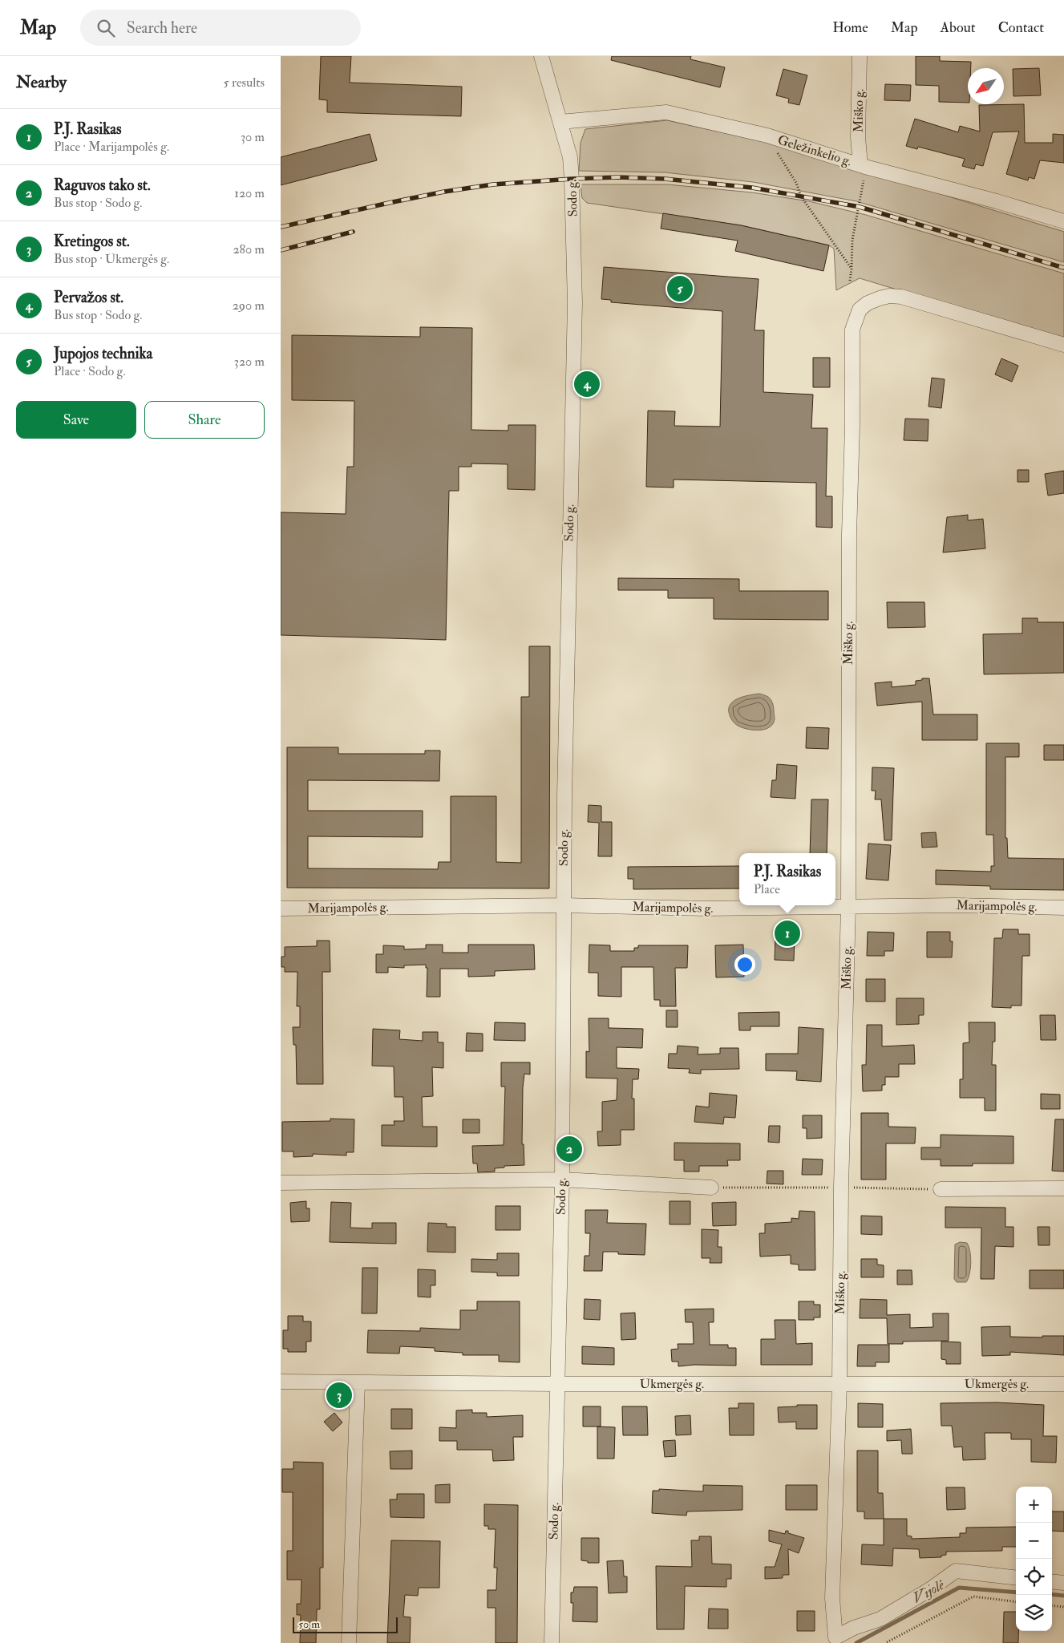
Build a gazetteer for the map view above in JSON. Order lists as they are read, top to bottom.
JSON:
{
  "streets": {
    "street": [
      "Miško g.",
      "Geležinkelio g.",
      "Sodo g.",
      "Marijampolės g.",
      "Ukmergės g."
    ]
  },
  "crossings": [
    ["Miško g.", "Geležinkelio g."],
    ["Miško g.", "Marijampolės g."],
    ["Miško g.", "Ukmergės g."],
    ["Geležinkelio g.", "Sodo g."],
    ["Sodo g.", "Marijampolės g."],
    ["Sodo g.", "Ukmergės g."]
  ],
  "water": ["Vijolė"],
  "scale_bar": "50 m",
  "north": "bottom left",
  "page": {
    "header": "Map",
    "search": "Search here",
    "nav": [
      "Home",
      "Map",
      "About",
      "Contact"
    ],
    "heading": ["Nearby", "5 results"],
    "list": [
      {
        "mark": "1",
        "name": "P.J. Rasikas",
        "note": "Place · Marijampolės g.",
        "value": "30 m"
      },
      {
        "mark": "2",
        "name": "Raguvos tako st.",
        "note": "Bus stop · Sodo g.",
        "value": "120 m"
      },
      {
        "mark": "3",
        "name": "Kretingos st.",
        "note": "Bus stop · Ukmergės g.",
        "value": "280 m"
      },
      {
        "mark": "4",
        "name": "Pervažos st.",
        "note": "Bus stop · Sodo g.",
        "value": "290 m"
      },
      {
        "mark": "5",
        "name": "Jupojos technika",
        "note": "Place · Sodo g.",
        "value": "320 m"
      }
    ],
    "pins": [
      "5",
      "4",
      "1",
      "2",
      "3"
    ],
    "buttons": ["Save", "Share"],
    "popup": ["P.J. Rasikas", "Place"],
    "map_buttons": ["+", "−"],
    "scale": "50 m"
  }
}
